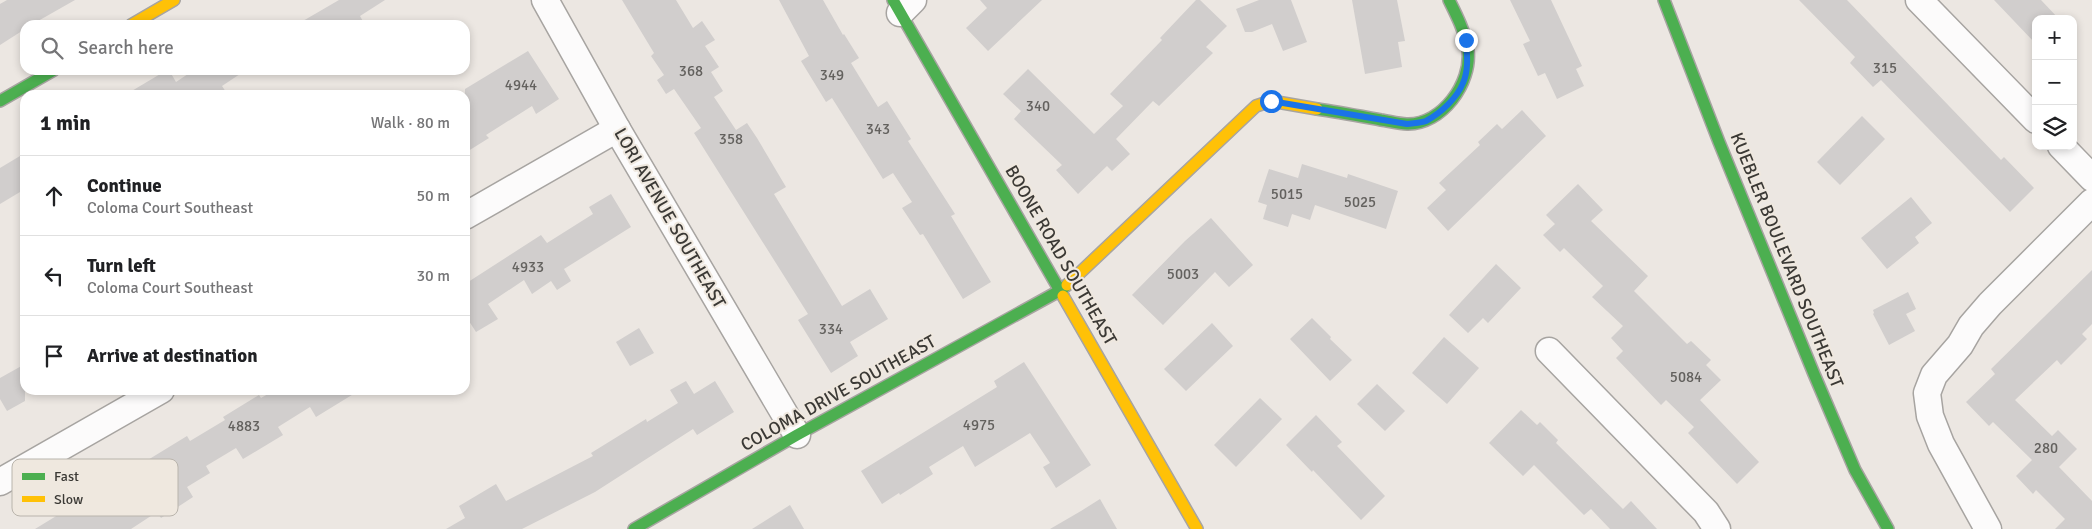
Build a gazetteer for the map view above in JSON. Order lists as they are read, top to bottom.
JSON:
{
  "streets": {
    "street": [
      "LORI AVENUE SOUTHEAST",
      "BOONE ROAD SOUTHEAST",
      "KUEBLER BOULEVARD SOUTHEAST",
      "COLOMA DRIVE SOUTHEAST"
    ]
  },
  "crossings": [
    ["LORI AVENUE SOUTHEAST", "COLOMA DRIVE SOUTHEAST"],
    ["BOONE ROAD SOUTHEAST", "COLOMA DRIVE SOUTHEAST"]
  ],
  "house_numbers": [
    "315",
    "368",
    "349",
    "4944",
    "340",
    "343",
    "358",
    "5015",
    "5025",
    "4933",
    "5003",
    "334",
    "5084",
    "4975",
    "4883",
    "280"
  ],
  "legend": ["Fast", "Slow"],
  "page": {
    "map_buttons": ["+", "−"],
    "search": "Search here",
    "heading": ["1 min", "Walk · 80 m"],
    "list": [
      ["Continue", "Coloma Court Southeast", "50 m"],
      ["Turn left", "Coloma Court Southeast", "30 m"],
      "Arrive at destination"
    ]
  }
}
